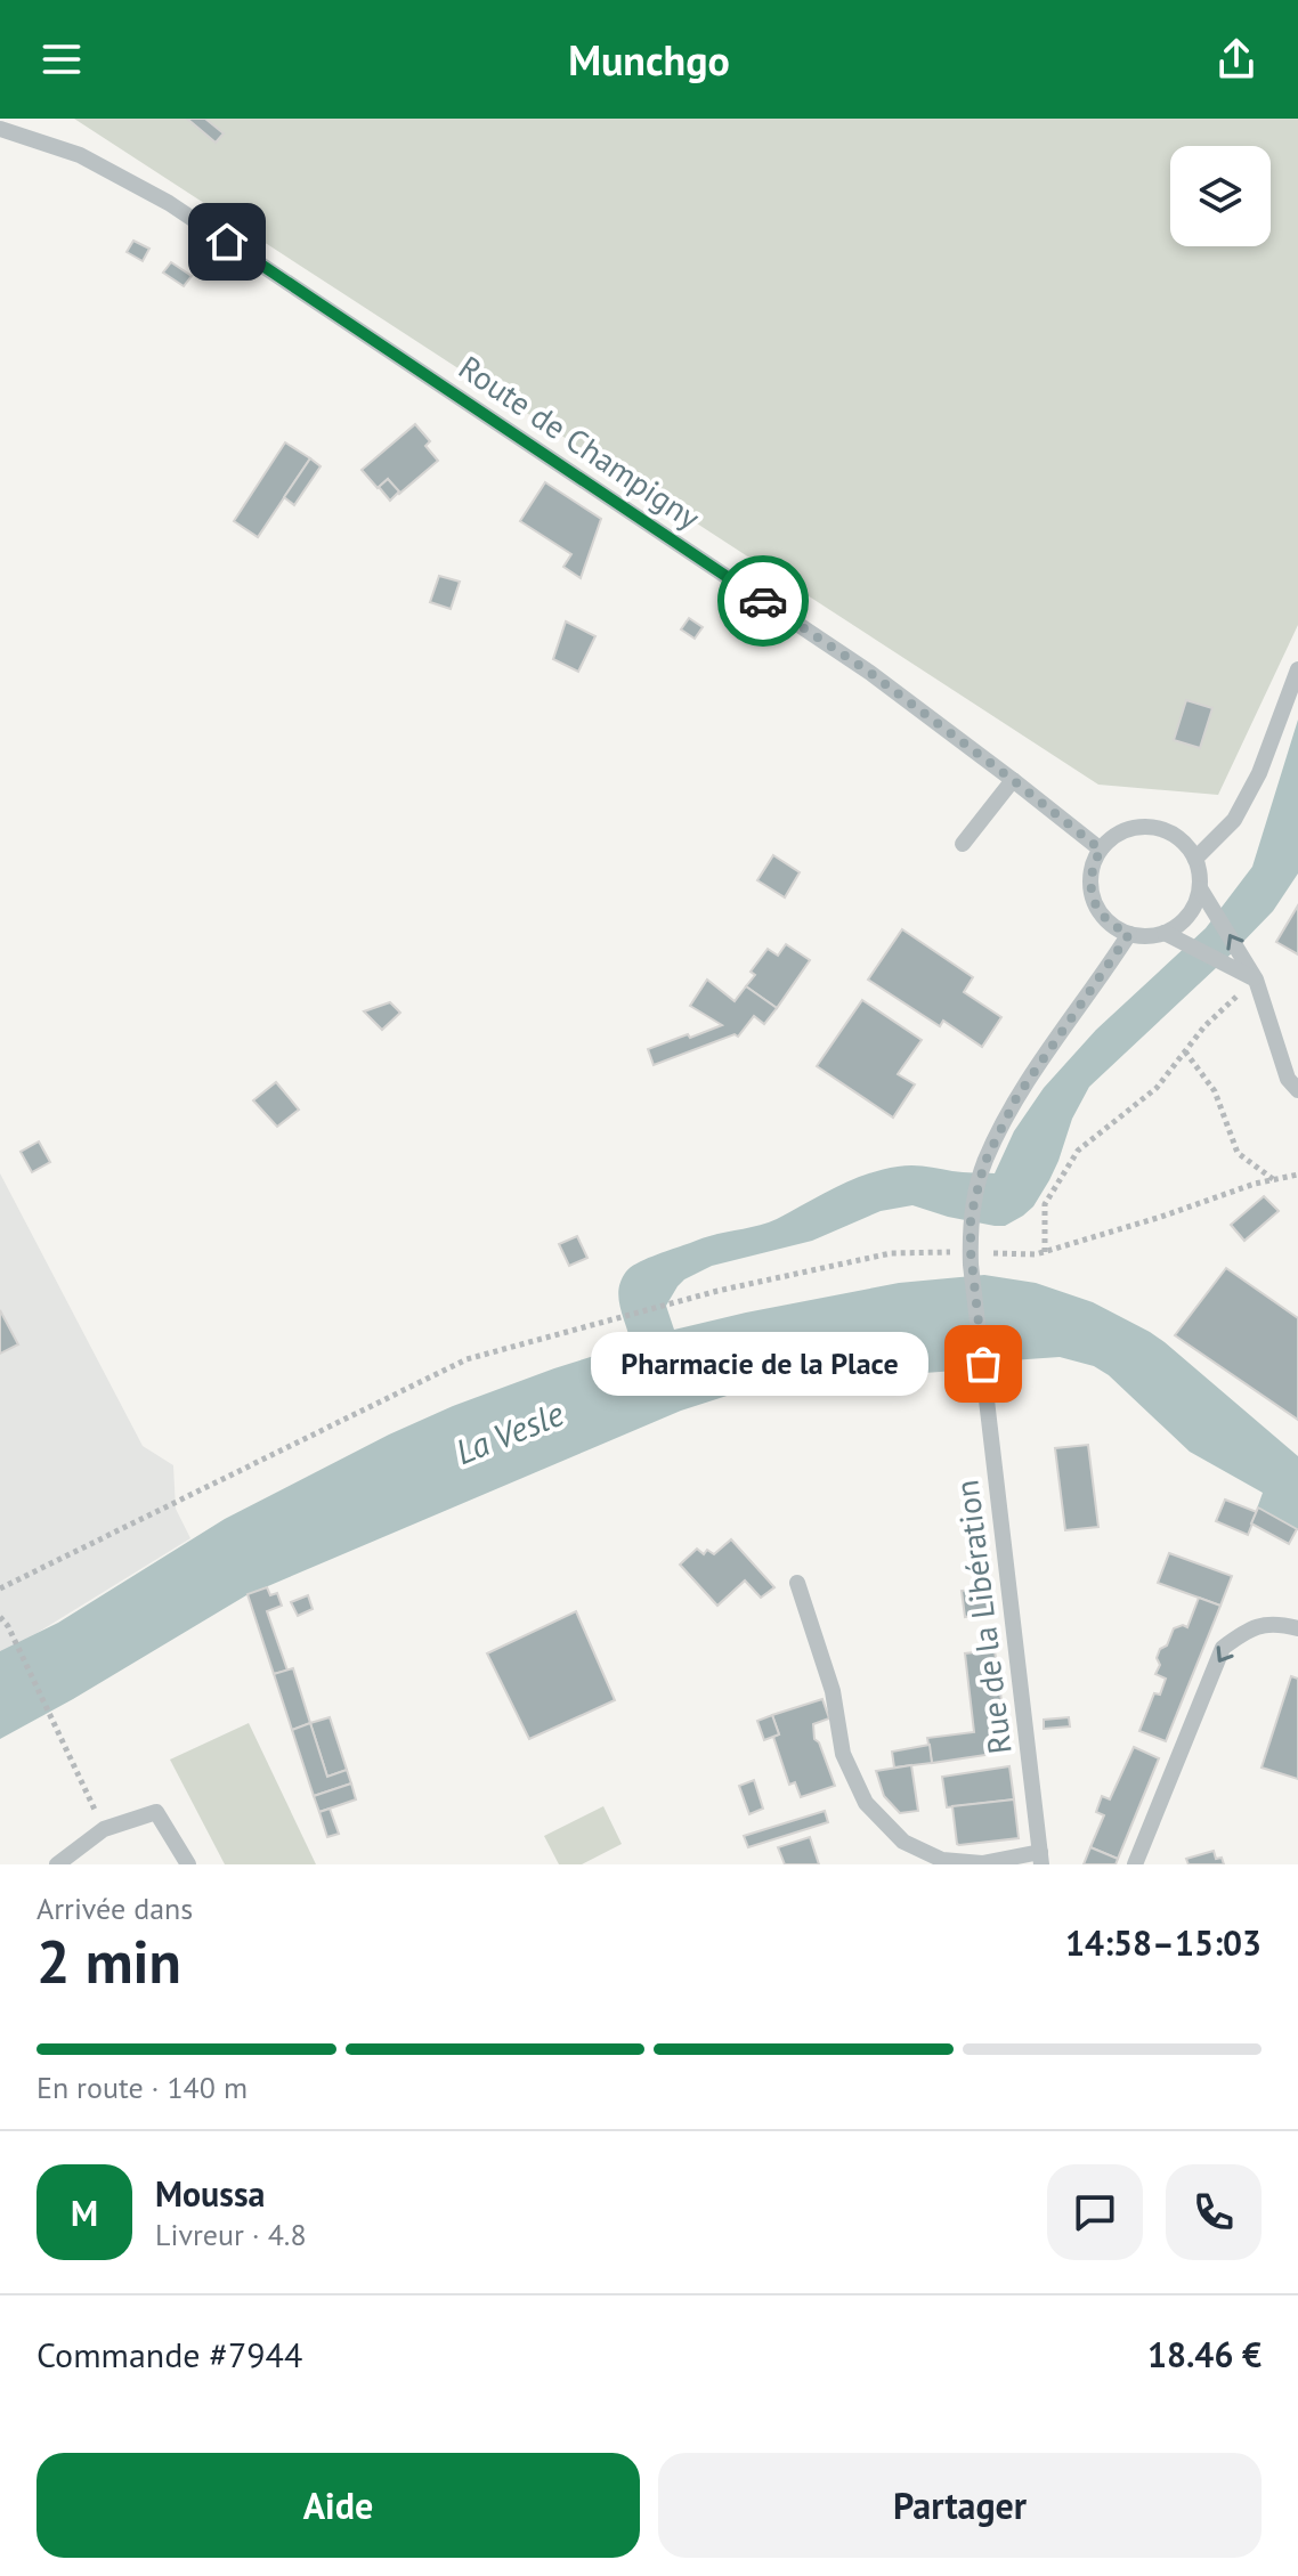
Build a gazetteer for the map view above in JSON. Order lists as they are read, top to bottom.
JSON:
{
  "streets": {
    "street": ["Route de Champigny", "Rue de la Libération"]
  },
  "water": ["La Vesle"],
  "places": ["Pharmacie de la Place"],
  "page": {
    "header": "Munchgo",
    "bubble": "Pharmacie de la Place",
    "heading": ["2 min", "Arrivée dans", "14:58–15:03"],
    "panel": [
      "Moussa",
      "Livreur · 4.8",
      "Commande #7944",
      "18.46 €"
    ],
    "bar": "En route · 140 m",
    "round": "M",
    "buttons": ["Aide", "Partager"]
  }
}
